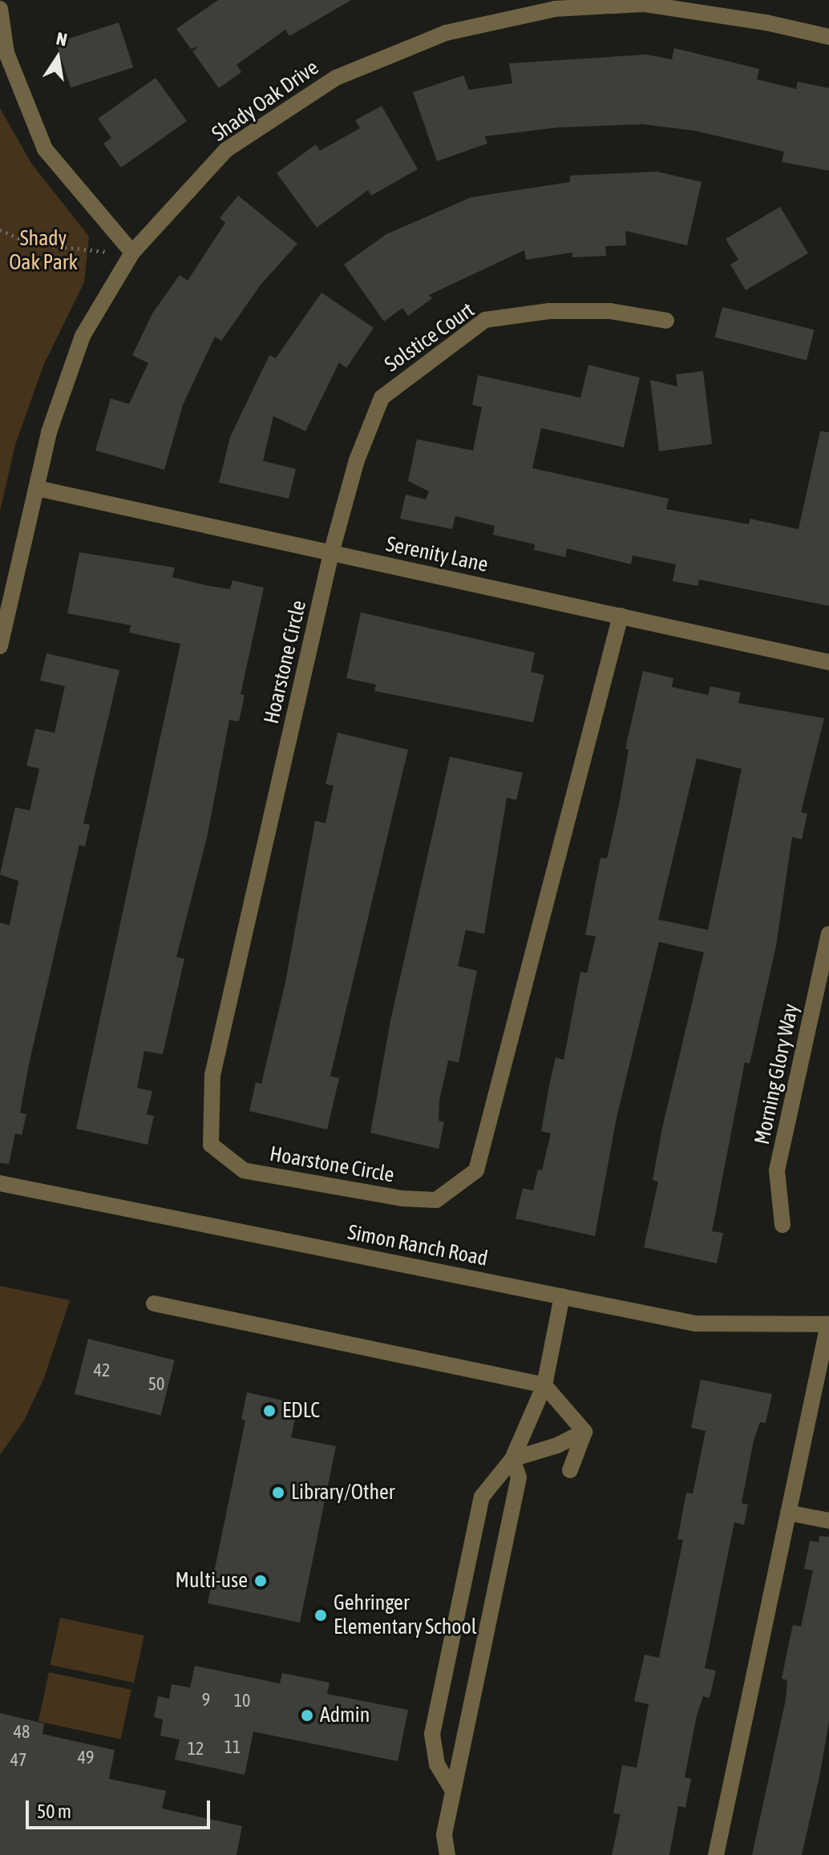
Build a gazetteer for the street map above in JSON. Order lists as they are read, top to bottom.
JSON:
{
  "streets": {
    "street": [
      "Shady Oak Drive",
      "Solstice Court",
      "Serenity Lane",
      "Hoarstone Circle",
      "Morning Glory Way",
      "Simon Ranch Road"
    ]
  },
  "crossings": [
    ["Shady Oak Drive", "Serenity Lane"],
    ["Solstice Court", "Serenity Lane"],
    ["Solstice Court", "Hoarstone Circle"],
    ["Serenity Lane", "Hoarstone Circle"]
  ],
  "parks": ["Shady Oak Park"],
  "places": [
    "EDLC",
    "Library/Other",
    "Multi-use",
    "Gehringer Elementary School",
    "Admin"
  ],
  "house_numbers": [
    "42",
    "50",
    "9",
    "10",
    "48",
    "11",
    "12",
    "49",
    "47"
  ],
  "scale_bar": "50 m",
  "north": "top"
}
